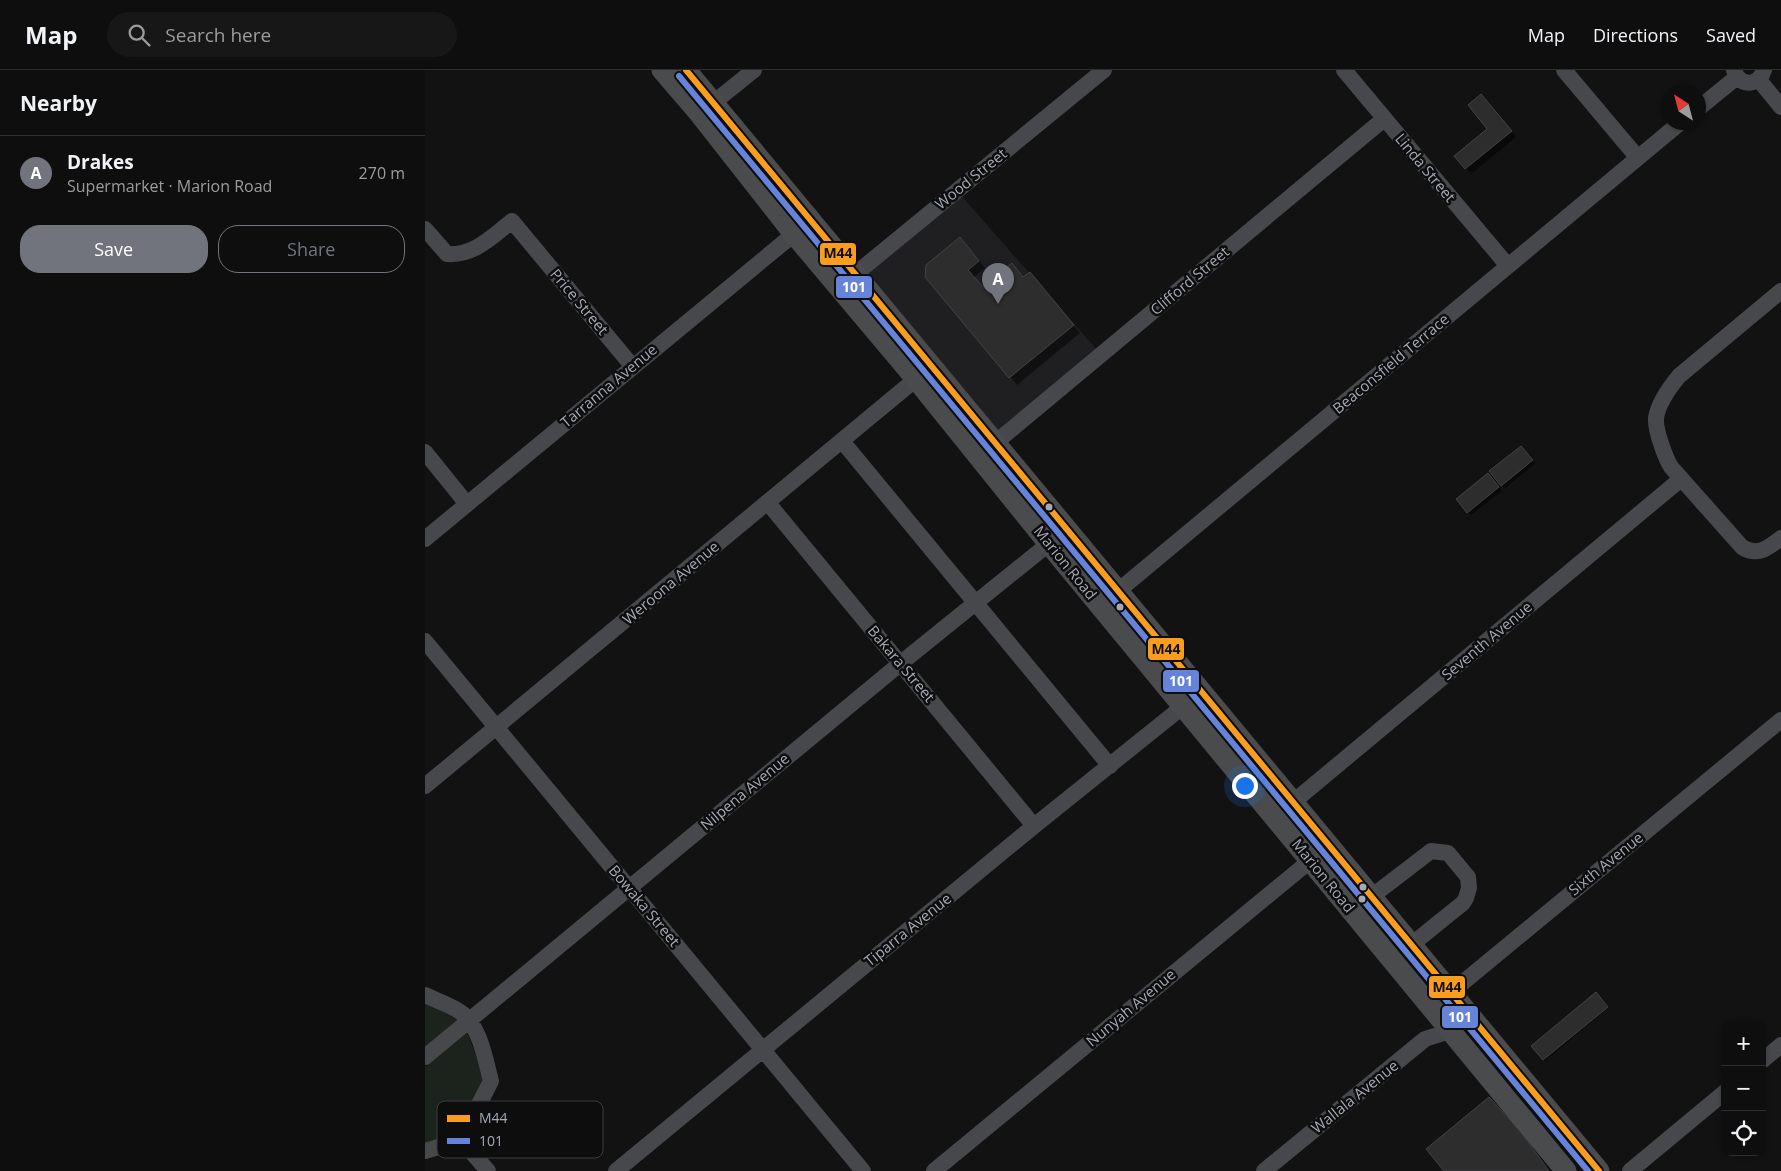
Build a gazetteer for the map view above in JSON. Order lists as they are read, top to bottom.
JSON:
{
  "streets": {
    "main road": ["Marion Road"],
    "street": [
      "Linda Street",
      "Wood Street",
      "Clifford Street",
      "Price Street",
      "Beaconsfield Terrace",
      "Tarranna Avenue",
      "Weroona Avenue",
      "Seventh Avenue",
      "Bakara Street",
      "Nilpena Avenue",
      "Sixth Avenue",
      "Bowaka Street",
      "Tiparra Avenue",
      "Nunyah Avenue",
      "Wallala Avenue"
    ]
  },
  "crossings": [
    ["Linda Street", "Clifford Street"],
    ["Linda Street", "Beaconsfield Terrace"],
    ["Wood Street", "Marion Road"],
    ["Clifford Street", "Marion Road"],
    ["Price Street", "Tarranna Avenue"],
    ["Beaconsfield Terrace", "Marion Road"],
    ["Tarranna Avenue", "Marion Road"],
    ["Marion Road", "Weroona Avenue"],
    ["Marion Road", "Seventh Avenue"],
    ["Marion Road", "Nilpena Avenue"],
    ["Marion Road", "Sixth Avenue"],
    ["Marion Road", "Tiparra Avenue"],
    ["Marion Road", "Nunyah Avenue"],
    ["Marion Road", "Wallala Avenue"],
    ["Weroona Avenue", "Bakara Street"],
    ["Weroona Avenue", "Bowaka Street"],
    ["Bakara Street", "Nilpena Avenue"],
    ["Bakara Street", "Tiparra Avenue"],
    ["Nilpena Avenue", "Bowaka Street"],
    ["Bowaka Street", "Tiparra Avenue"]
  ],
  "lines": ["transit line M44", "transit line 101"],
  "legend": ["M44", "101"],
  "north": "top left",
  "page": {
    "header": "Map",
    "search": "Search here",
    "nav": ["Map", "Directions", "Saved"],
    "heading": "Nearby",
    "list": [
      {
        "mark": "A",
        "name": "Drakes",
        "note": "Supermarket · Marion Road",
        "value": "270 m"
      }
    ],
    "buttons": ["Save", "Share"],
    "pins": "A",
    "map_buttons": ["+", "−"]
  }
}
